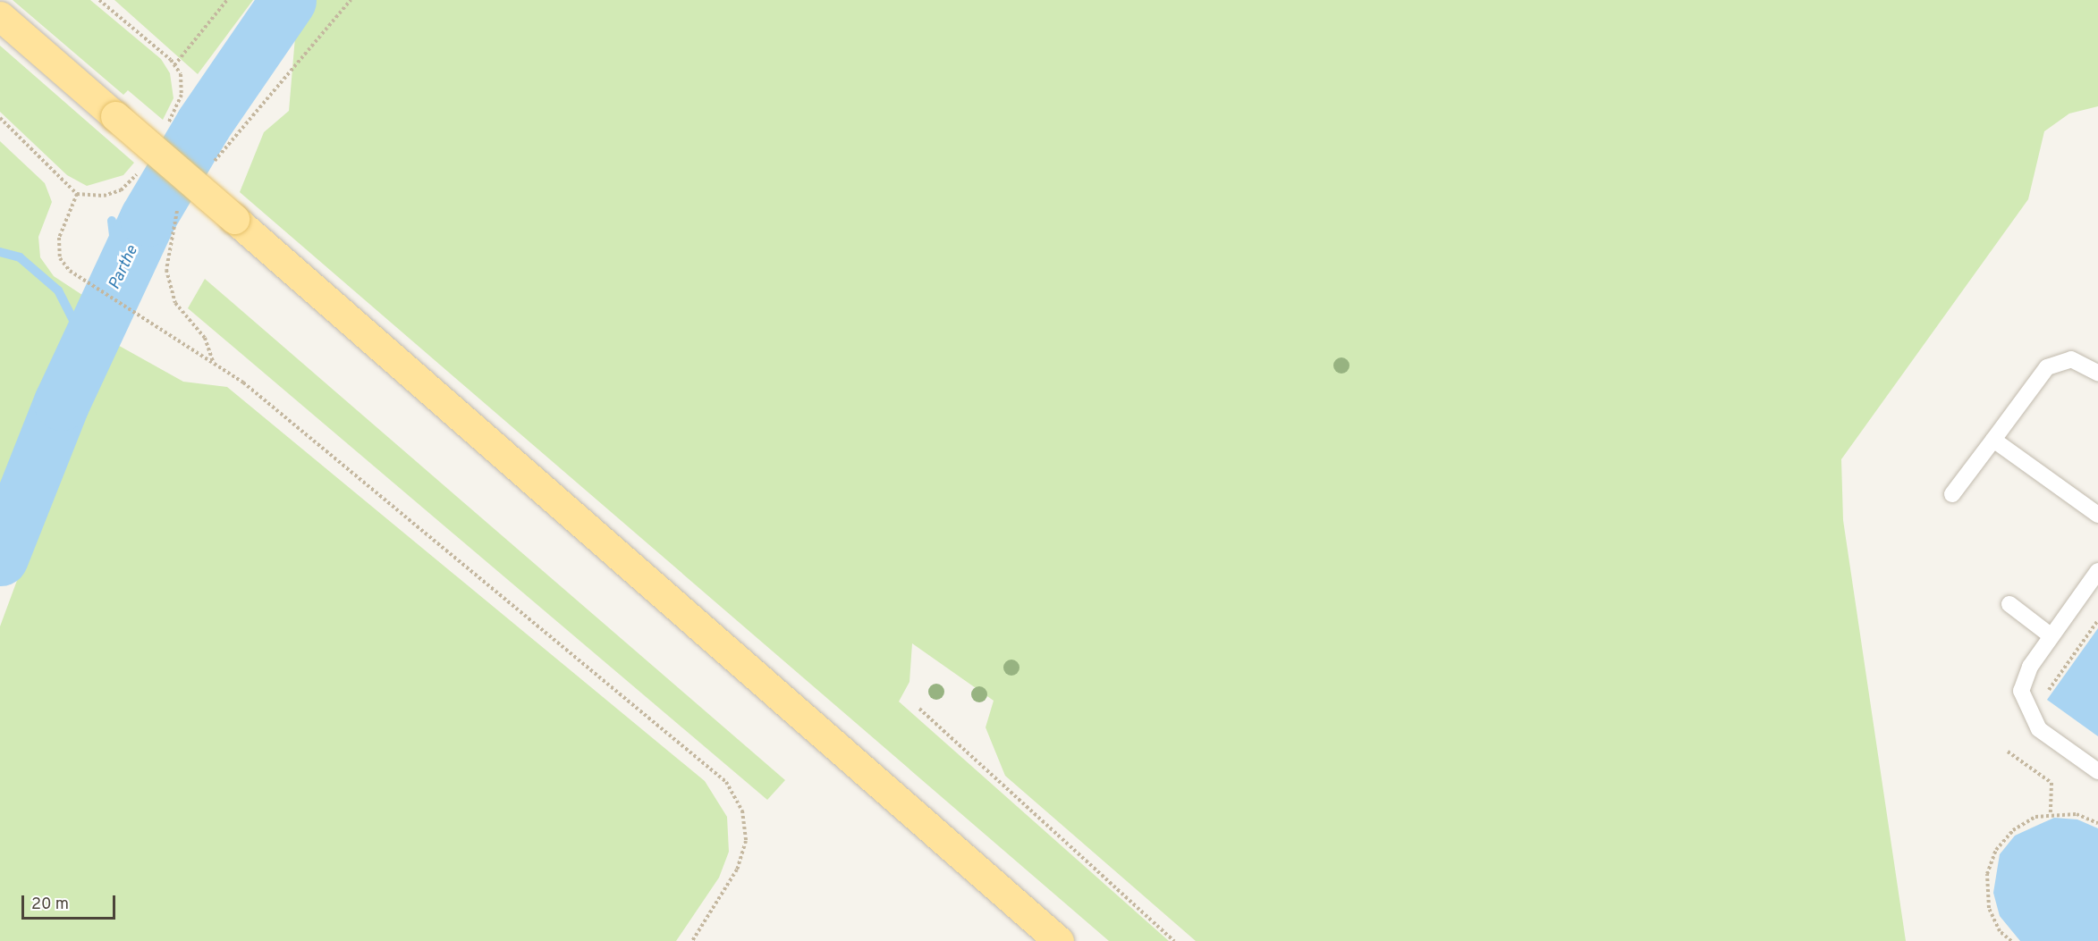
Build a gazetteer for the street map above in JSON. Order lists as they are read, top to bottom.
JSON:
{
  "water": ["Parthe"],
  "scale_bar": "20 m"
}
